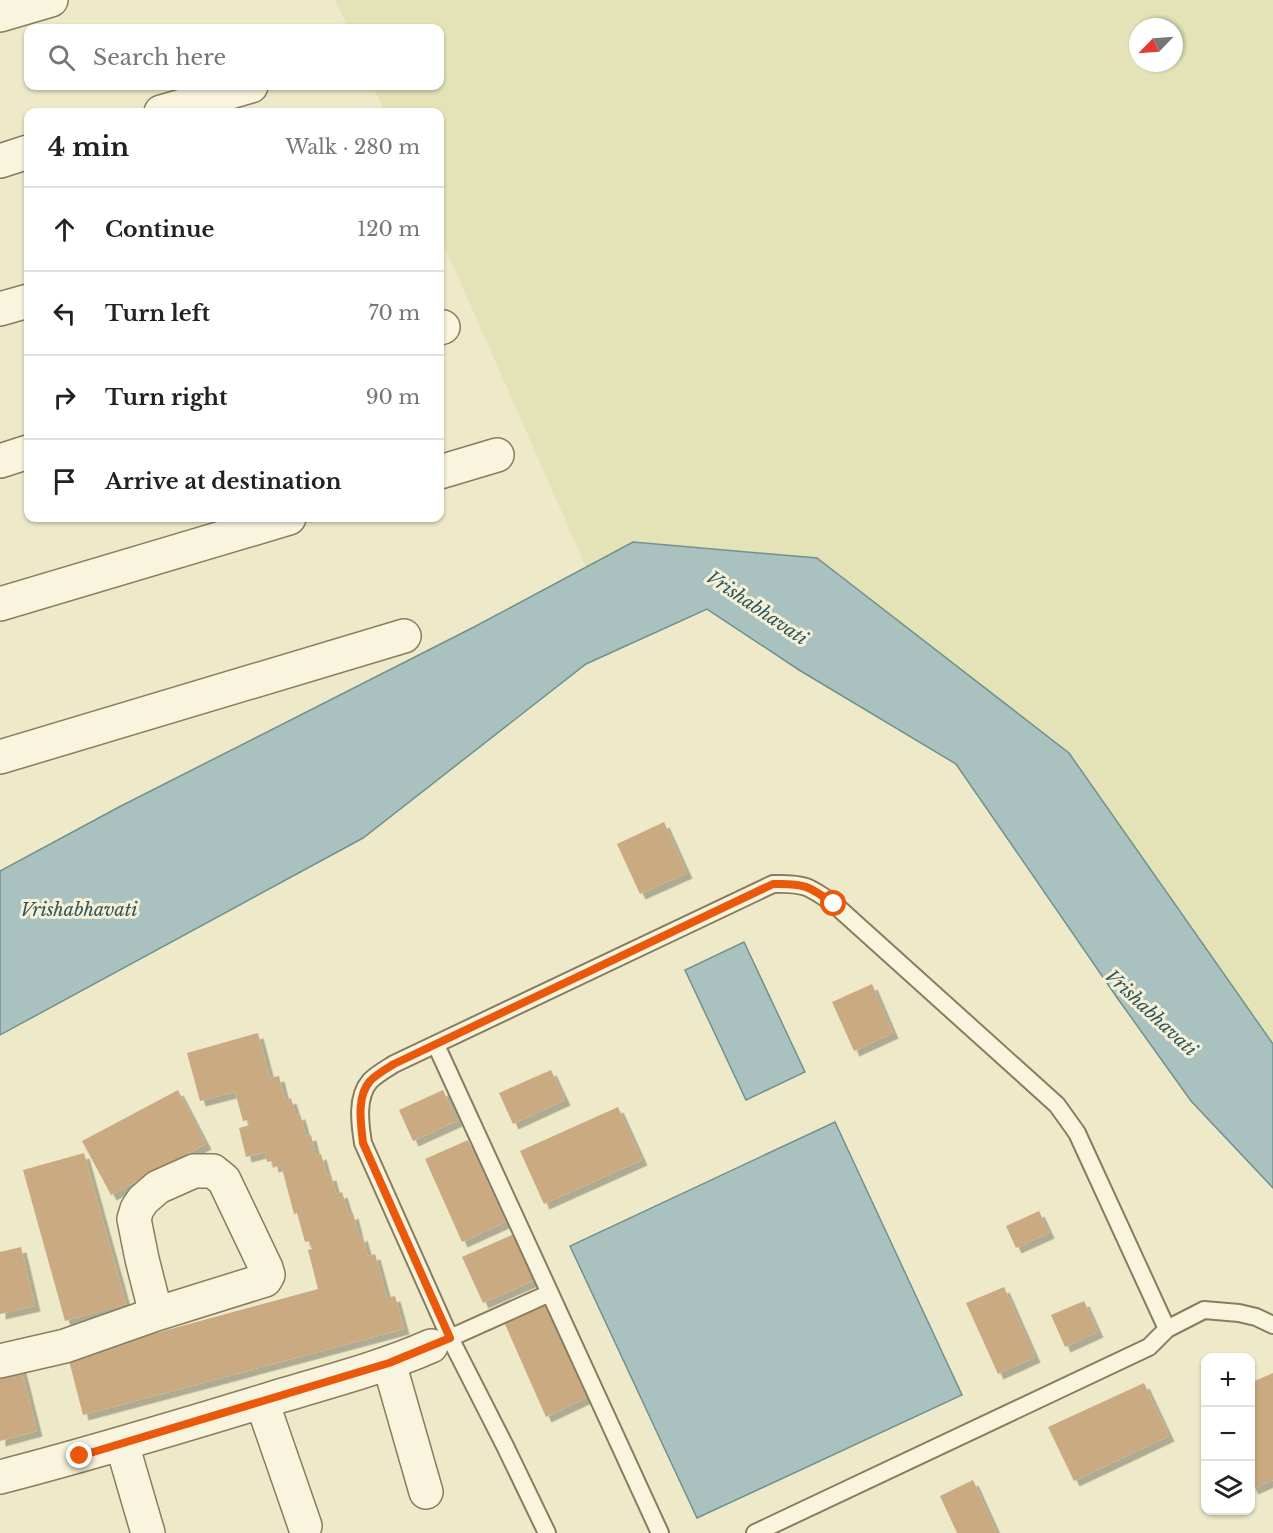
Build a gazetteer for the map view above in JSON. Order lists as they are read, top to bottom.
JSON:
{
  "water": ["Vrishabhavati"],
  "north": "bottom left",
  "page": {
    "search": "Search here",
    "heading": ["4 min", "Walk · 280 m"],
    "list": [
      ["Continue", "120 m"],
      ["Turn left", "70 m"],
      ["Turn right", "90 m"],
      "Arrive at destination"
    ],
    "map_buttons": ["+", "−"]
  }
}
